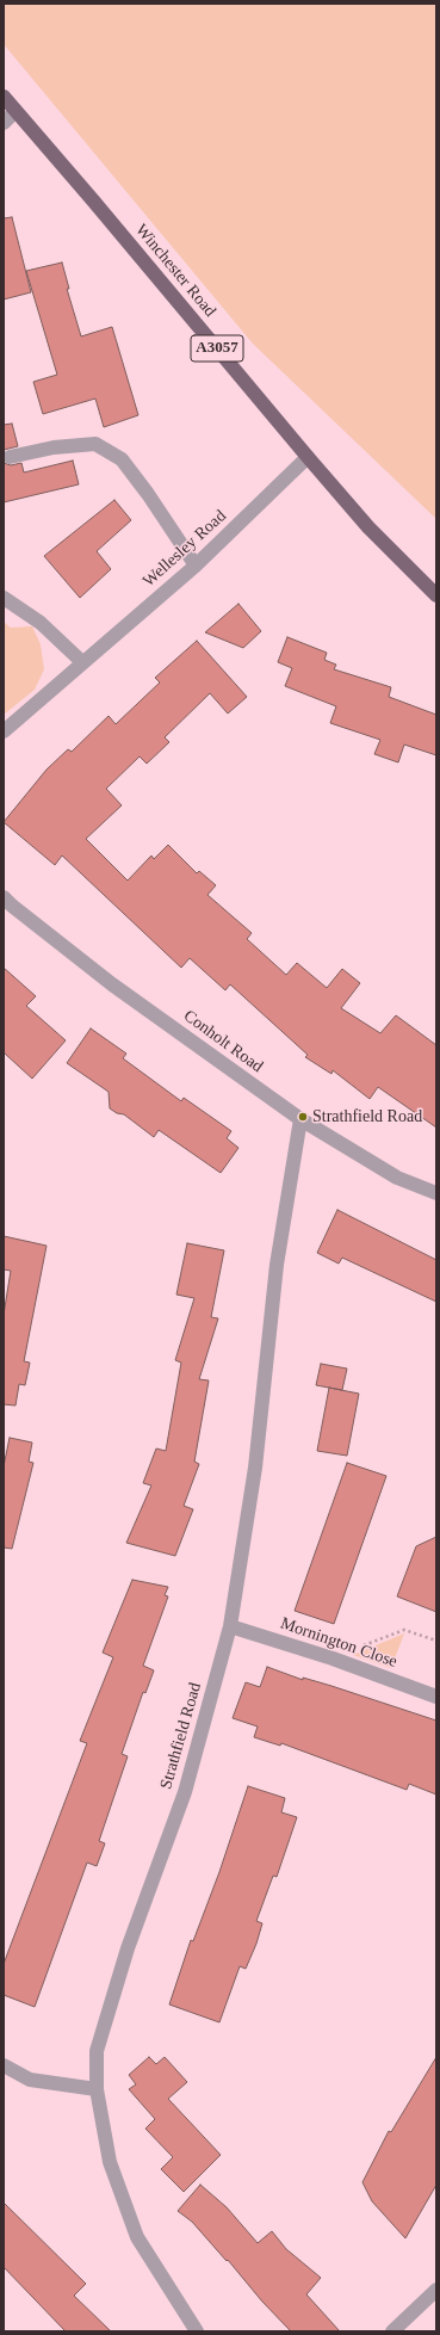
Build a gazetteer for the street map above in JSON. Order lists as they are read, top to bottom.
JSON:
{
  "streets": {
    "main road": ["Winchester Road", "A3057"],
    "street": [
      "Wellesley Road",
      "Conholt Road",
      "Mornington Close",
      "Strathfield Road"
    ]
  },
  "crossings": [
    ["Winchester Road", "Wellesley Road"],
    ["Conholt Road", "Strathfield Road"],
    ["Mornington Close", "Strathfield Road"]
  ],
  "places": ["Strathfield Road"]
}
